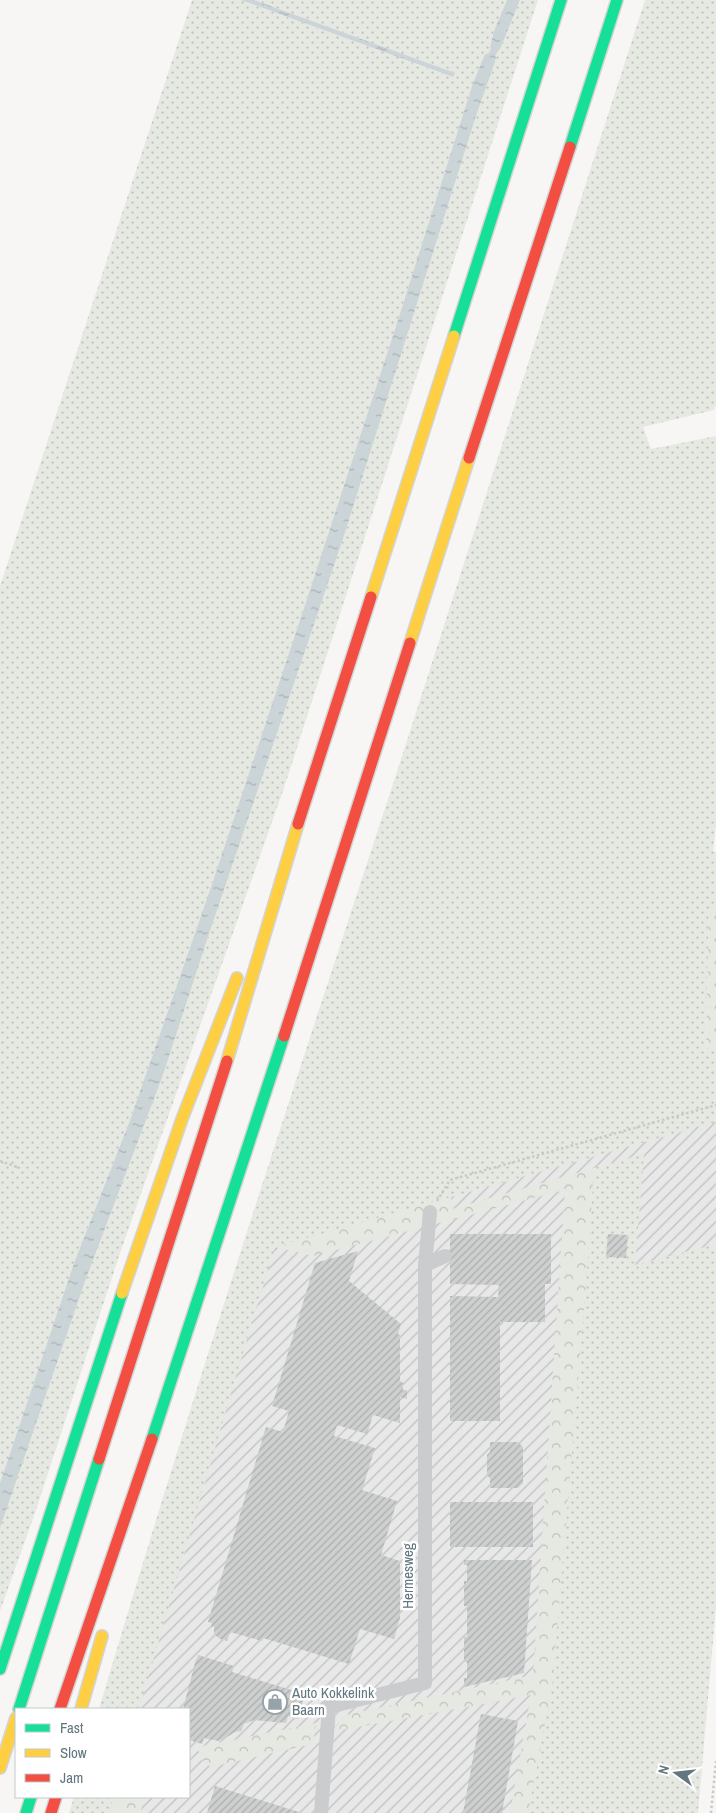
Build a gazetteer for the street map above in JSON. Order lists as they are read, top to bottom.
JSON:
{
  "streets": {
    "street": ["Hermesweg"]
  },
  "places": {
    "shop": ["Auto Kokkelink Baarn"]
  },
  "legend": ["Fast", "Slow", "Jam"],
  "north": "left"
}
